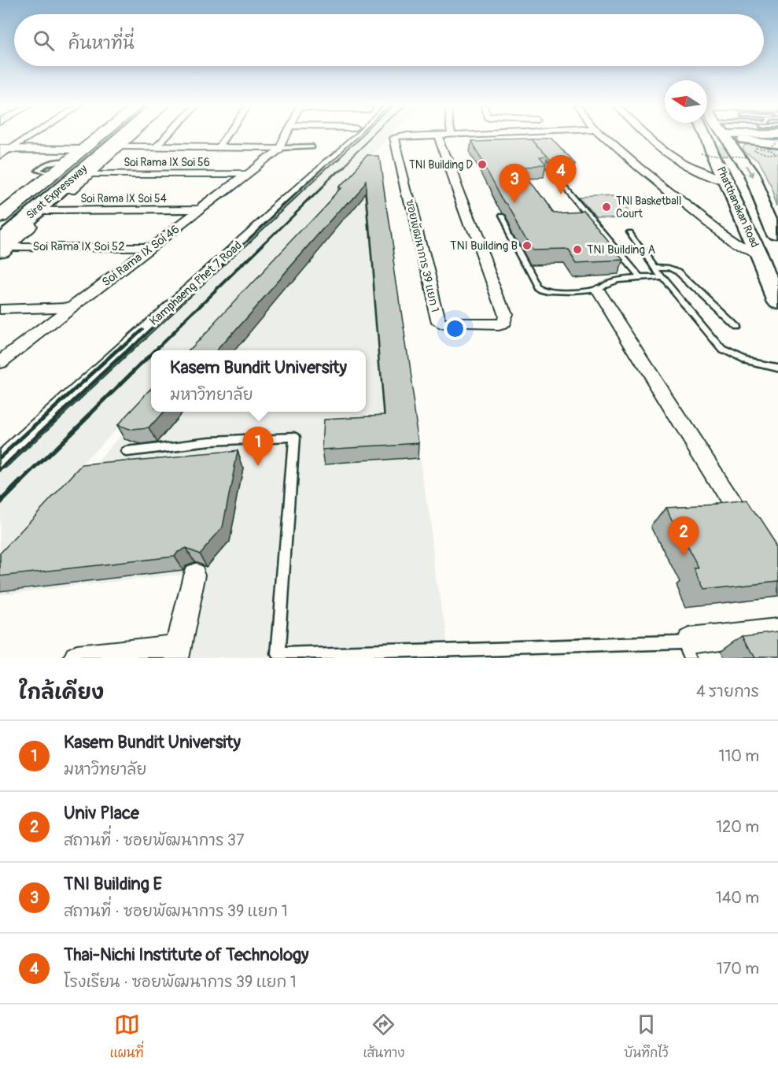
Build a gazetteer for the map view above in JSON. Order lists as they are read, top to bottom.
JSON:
{
  "streets": {
    "highway": ["Sirat Expressway"],
    "main road": ["Phatthanakan Road"],
    "street": [
      "Soi Rama IX Soi 56",
      "Soi Rama IX Soi 54",
      "Soi Rama IX Soi 52",
      "Soi Rama IX Soi 46",
      "ซอยพัฒนาการ 39 แยก 1",
      "Kamphaeng Phet 7 Road"
    ]
  },
  "crossings": [
    ["Soi Rama IX Soi 56", "Soi Rama IX Soi 46"],
    ["Sirat Expressway", "Soi Rama IX Soi 52"],
    ["Soi Rama IX Soi 54", "Soi Rama IX Soi 46"],
    ["Soi Rama IX Soi 52", "Soi Rama IX Soi 46"]
  ],
  "places": [
    "TNI Building D",
    "TNI Basketball Court",
    "TNI Building B",
    "TNI Building A"
  ],
  "north": "left",
  "page": {
    "search": "ค้นหาที่นี่",
    "pins": [
      "4",
      "3",
      "1",
      "2"
    ],
    "popup": ["Kasem Bundit University", "มหาวิทยาลัย"],
    "heading": ["ใกล้เคียง", "4 รายการ"],
    "list": [
      {
        "mark": "1",
        "name": "Kasem Bundit University",
        "note": "มหาวิทยาลัย",
        "value": "110 m"
      },
      {
        "mark": "2",
        "name": "Univ Place",
        "note": "สถานที่ · ซอยพัฒนาการ 37",
        "value": "120 m"
      },
      {
        "mark": "3",
        "name": "TNI Building E",
        "note": "สถานที่ · ซอยพัฒนาการ 39 แยก 1",
        "value": "140 m"
      },
      {
        "mark": "4",
        "name": "Thai-Nichi Institute of Technology",
        "note": "โรงเรียน · ซอยพัฒนาการ 39 แยก 1",
        "value": "170 m"
      }
    ],
    "nav": ["แผนที่", "เส้นทาง", "บันทึกไว้"]
  }
}
